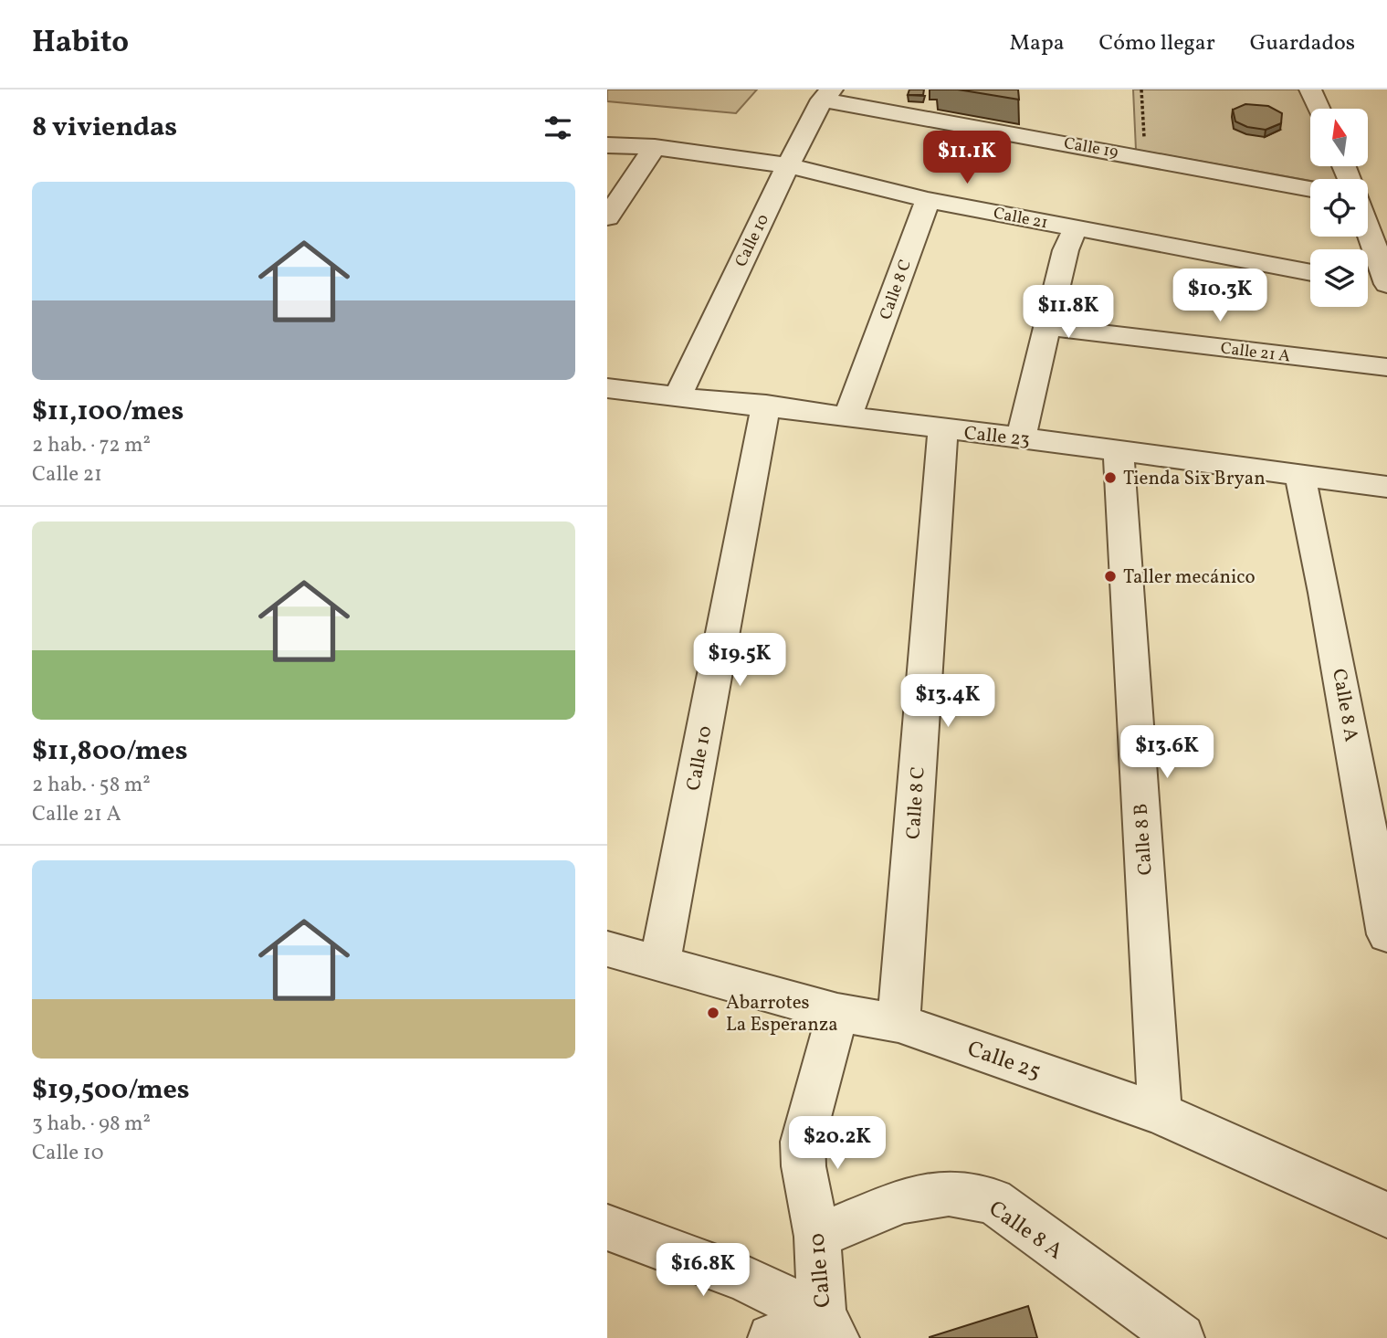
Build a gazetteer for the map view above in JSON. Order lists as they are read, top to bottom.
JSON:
{
  "streets": {
    "street": [
      "Calle 19",
      "Calle 21",
      "Calle 10",
      "Calle 8 C",
      "Calle 21 A",
      "Calle 23",
      "Calle 8 A",
      "Calle 8 B",
      "Calle 25"
    ]
  },
  "crossings": [
    ["Calle 19", "Calle 10"],
    ["Calle 21", "Calle 10"],
    ["Calle 21", "Calle 8 C"],
    ["Calle 10", "Calle 23"],
    ["Calle 10", "Calle 8 A"],
    ["Calle 10", "Calle 25"],
    ["Calle 8 C", "Calle 23"],
    ["Calle 8 C", "Calle 25"],
    ["Calle 23", "Calle 8 A"],
    ["Calle 23", "Calle 8 B"],
    ["Calle 8 B", "Calle 25"]
  ],
  "places": ["Tienda Six Bryan", "Taller mecánico", "Abarrotes La Esperanza"],
  "north": "top",
  "page": {
    "header": "Habito",
    "nav": ["Mapa", "Cómo llegar", "Guardados"],
    "heading": "8 viviendas",
    "price": [
      "$11.1K",
      "$10.3K",
      "$11.8K",
      "$19.5K",
      "$13.4K",
      "$13.6K",
      "$20.2K",
      "$16.8K"
    ],
    "list": [
      {
        "name": "$11,100/mes",
        "note": "2 hab. · 72 m² · Calle 21"
      },
      {
        "name": "$11,800/mes",
        "note": "2 hab. · 58 m² · Calle 21 A"
      },
      {
        "name": "$19,500/mes",
        "note": "3 hab. · 98 m² · Calle 10"
      }
    ]
  }
}
